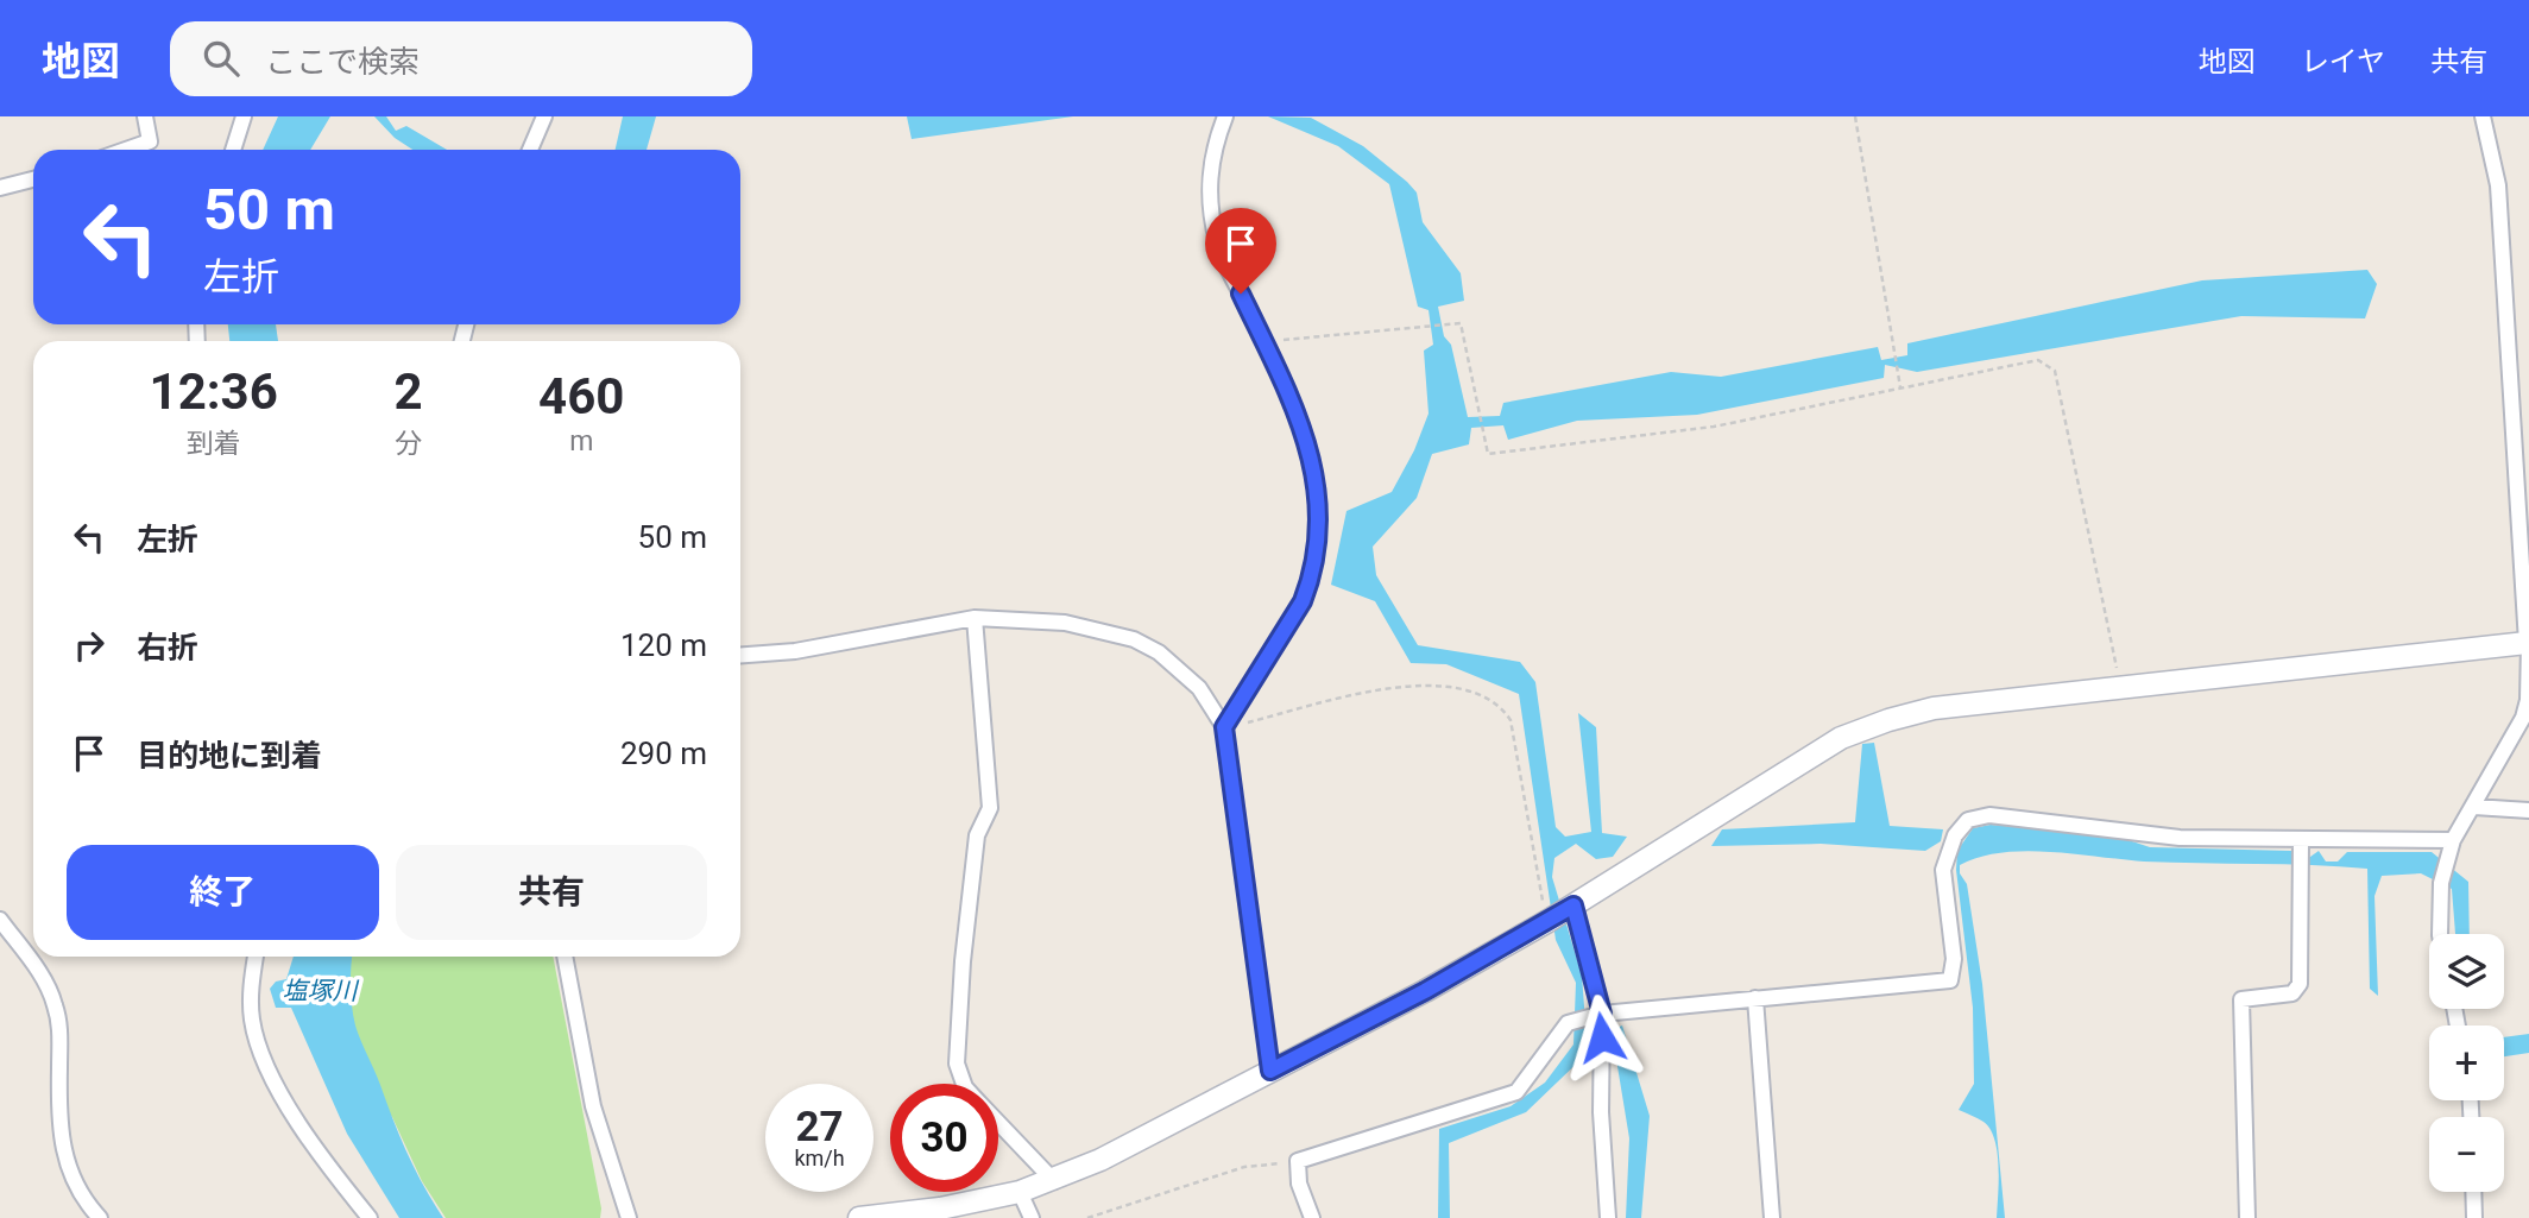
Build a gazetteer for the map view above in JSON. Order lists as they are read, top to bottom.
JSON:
{
  "water": ["塩塚川"],
  "page": {
    "header": "地図",
    "search": "ここで検索",
    "nav": ["地図", "レイヤ", "共有"],
    "turn": ["50 m", "左折"],
    "eta": [
      "12:36",
      "到着",
      "2",
      "分",
      "460",
      "m"
    ],
    "list": [
      {
        "name": "左折",
        "value": "50 m"
      },
      {
        "name": "右折",
        "value": "120 m"
      },
      {
        "name": "目的地に到着",
        "value": "290 m"
      }
    ],
    "buttons": ["終了", "共有"],
    "map_buttons": ["+", "−"],
    "speed": "27 km/h",
    "limit": "30"
  }
}
